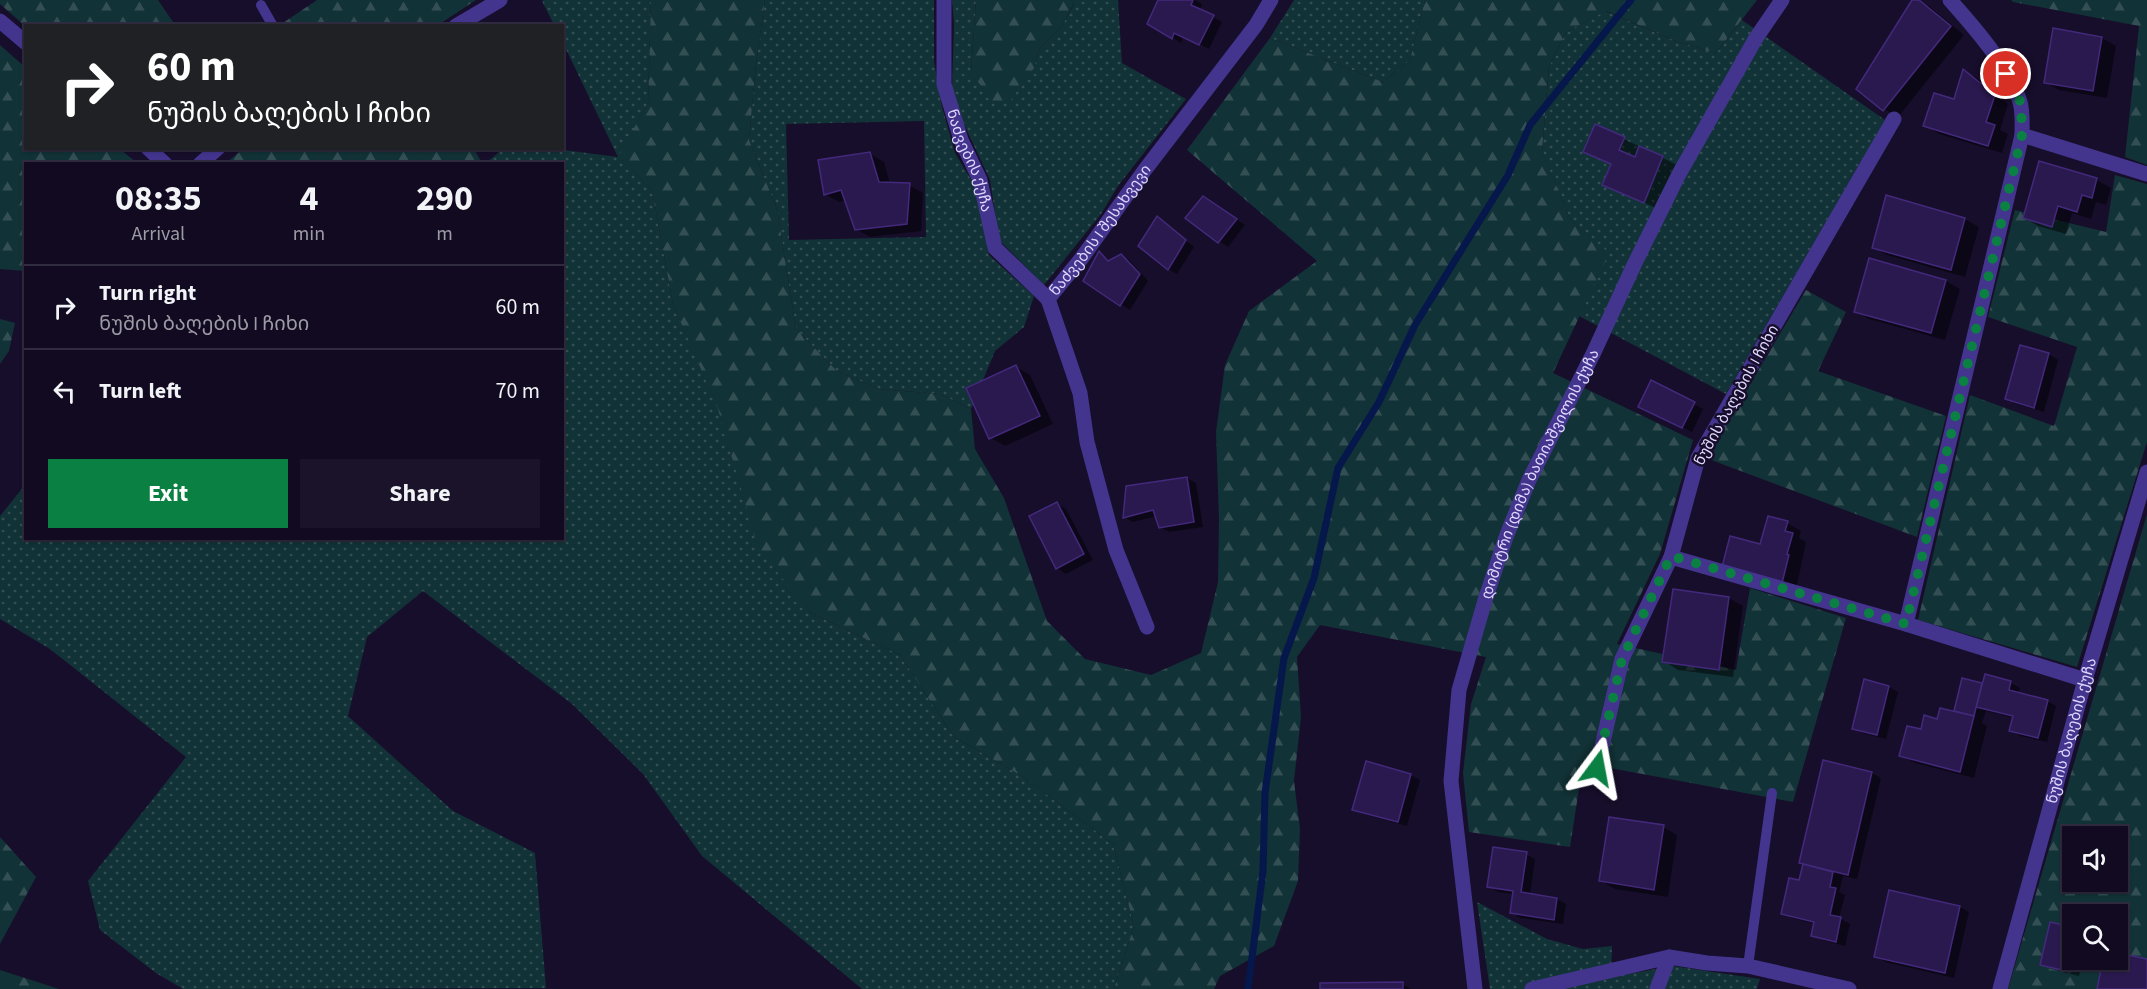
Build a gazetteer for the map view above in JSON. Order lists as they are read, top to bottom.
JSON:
{
  "streets": {
    "street": [
      "ნაძვების ქუჩა",
      "ნაძვების I შესახვევი",
      "ნუშის ბაღების I ჩიხი",
      "დიმიტრი (დიმა) ბათიაშვილის ქუჩა",
      "ნუშის ბაღების ქუჩა"
    ]
  },
  "crossings": [
    ["ნაძვების ქუჩა", "ნაძვების I შესახვევი"]
  ],
  "page": {
    "turn": ["60 m", "ნუშის ბაღების I ჩიხი"],
    "eta": [
      "08:35",
      "Arrival",
      "4",
      "min",
      "290",
      "m"
    ],
    "list": [
      {
        "name": "Turn right",
        "note": "ნუშის ბაღების I ჩიხი",
        "value": "60 m"
      },
      {
        "name": "Turn left",
        "value": "70 m"
      }
    ],
    "buttons": ["Exit", "Share"]
  }
}
